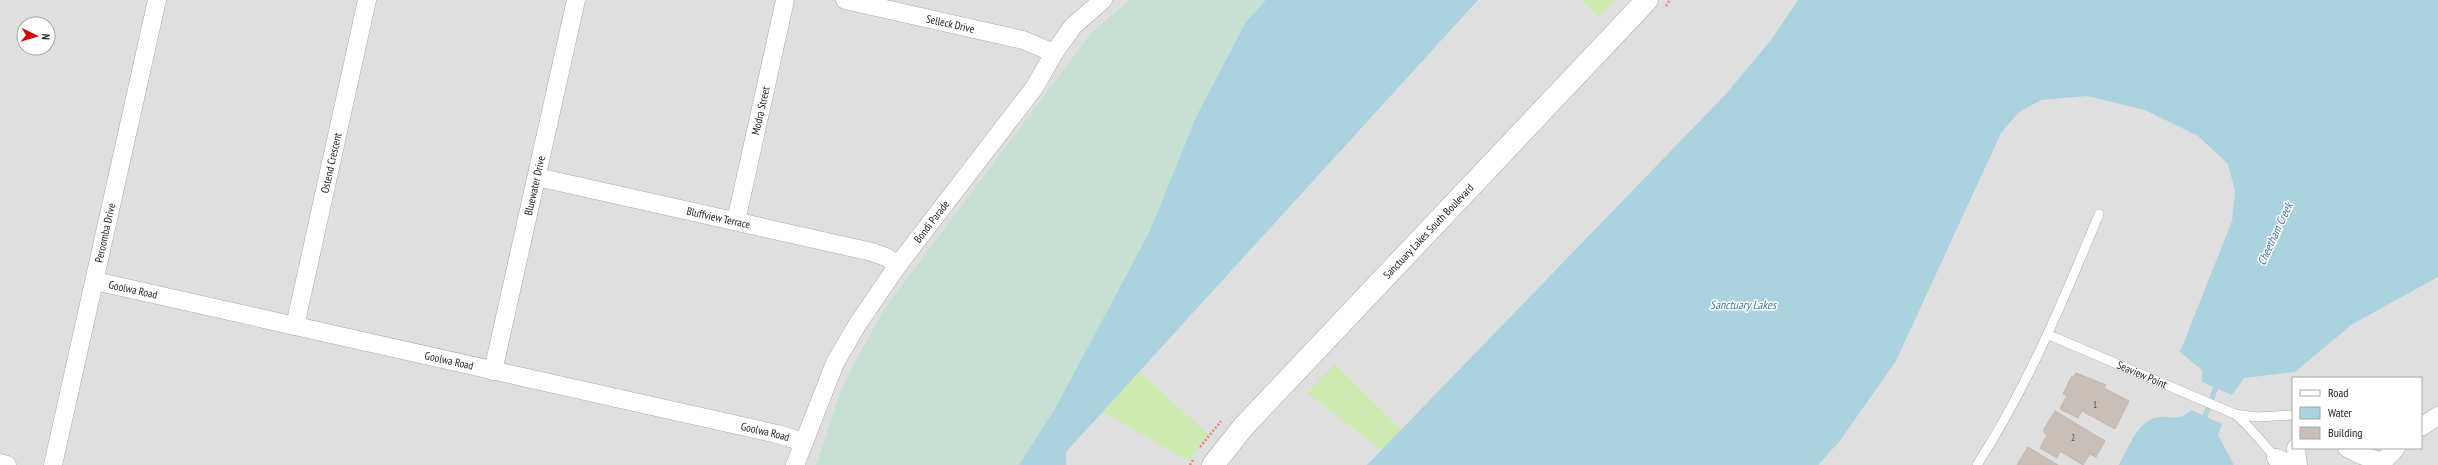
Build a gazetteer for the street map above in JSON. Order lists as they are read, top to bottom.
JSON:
{
  "streets": {
    "street": [
      "Selleck Drive",
      "Modra Street",
      "Ostend Crescent",
      "Bluewater Drive",
      "Bluffview Terrace",
      "Bondi Parade",
      "Sanctuary Lakes South Boulevard",
      "Peroomba Drive",
      "Goolwa Road",
      "Seaview Point"
    ]
  },
  "crossings": [
    ["Selleck Drive", "Bondi Parade"],
    ["Modra Street", "Bluffview Terrace"],
    ["Ostend Crescent", "Goolwa Road"],
    ["Bluewater Drive", "Bluffview Terrace"],
    ["Bluewater Drive", "Goolwa Road"],
    ["Bluffview Terrace", "Bondi Parade"],
    ["Bondi Parade", "Goolwa Road"],
    ["Peroomba Drive", "Goolwa Road"]
  ],
  "water": ["Cheetham Creek", "Sanctuary Lakes"],
  "house_numbers": ["1", "2"],
  "legend": ["Road", "Water", "Building"],
  "north": "right"
}
